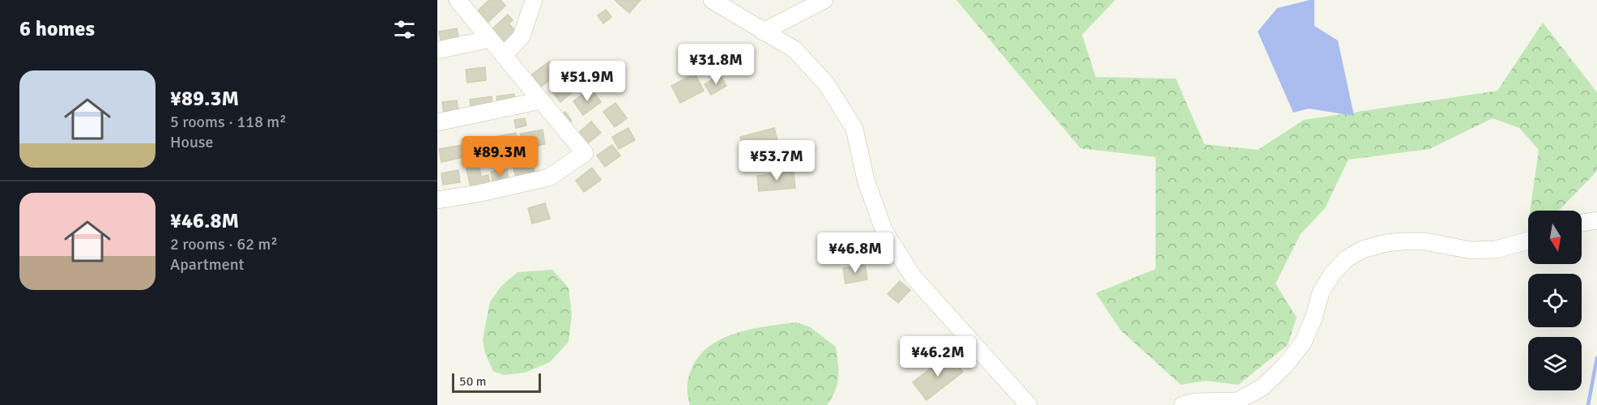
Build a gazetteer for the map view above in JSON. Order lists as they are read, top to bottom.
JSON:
{
  "scale_bar": "50 m",
  "north": "bottom",
  "page": {
    "heading": "6 homes",
    "price": [
      "¥31.8M",
      "¥51.9M",
      "¥89.3M",
      "¥53.7M",
      "¥46.8M",
      "¥46.2M"
    ],
    "list": [
      {
        "name": "¥89.3M",
        "note": "5 rooms · 118 m² · House"
      },
      {
        "name": "¥46.8M",
        "note": "2 rooms · 62 m² · Apartment"
      }
    ],
    "scale": "50 m"
  }
}
